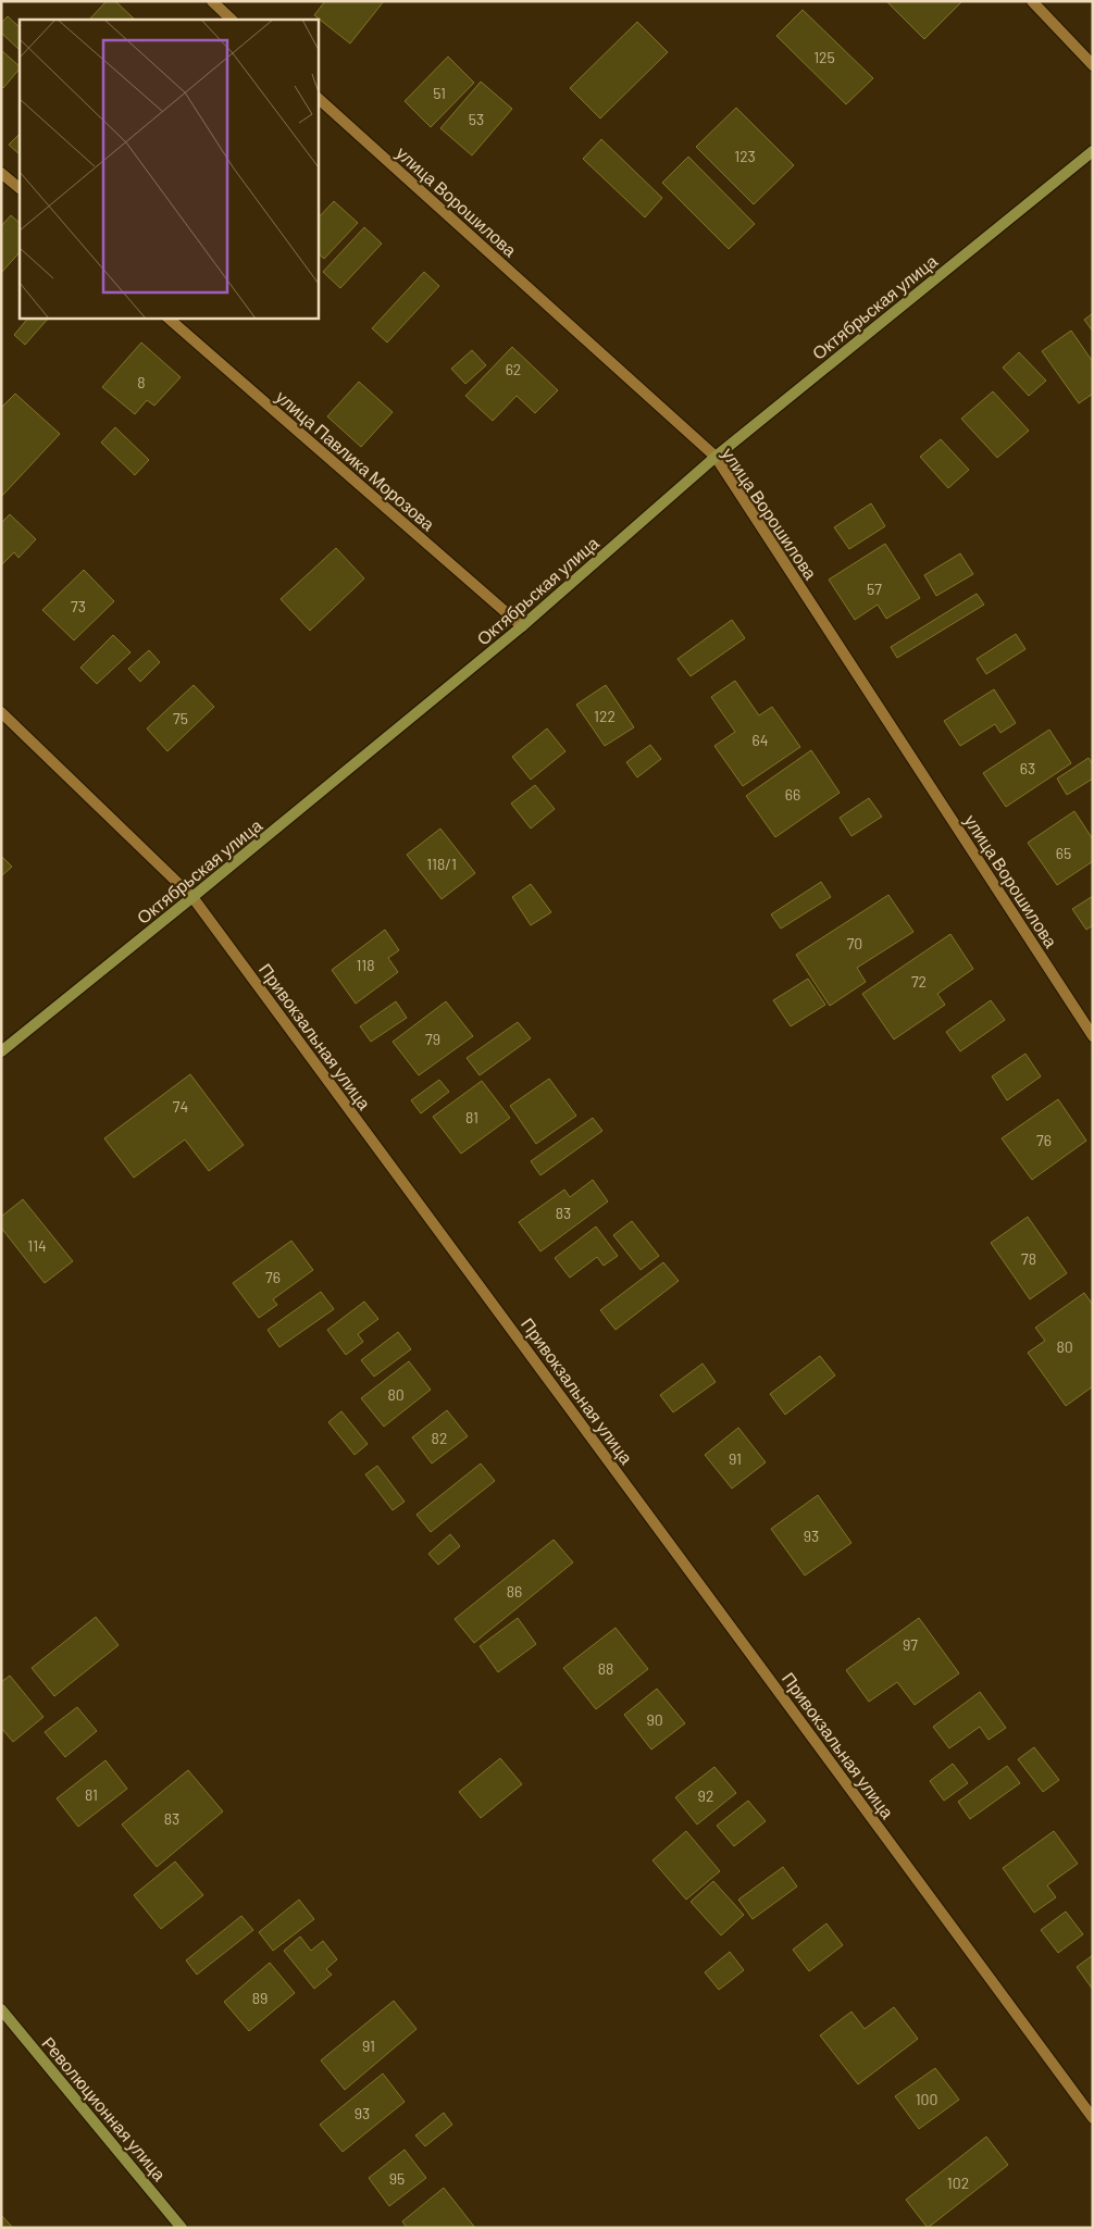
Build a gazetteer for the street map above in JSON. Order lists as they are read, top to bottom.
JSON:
{
  "streets": {
    "street": [
      "улица Ворошилова",
      "Октябрьская улица",
      "улица Павлика Морозова",
      "Привокзальная улица",
      "Революционная улица"
    ]
  },
  "crossings": [
    ["улица Ворошилова", "Октябрьская улица"],
    ["Октябрьская улица", "улица Павлика Морозова"],
    ["Октябрьская улица", "Привокзальная улица"]
  ],
  "house_numbers": [
    "125",
    "51",
    "53",
    "123",
    "62",
    "8",
    "57",
    "73",
    "122",
    "75",
    "64",
    "63",
    "66",
    "65",
    "118/1",
    "70",
    "118",
    "72",
    "79",
    "74",
    "81",
    "76",
    "83",
    "114",
    "78",
    "76",
    "80",
    "80",
    "82",
    "91",
    "93",
    "86",
    "97",
    "88",
    "90",
    "81",
    "92",
    "83",
    "89",
    "91",
    "100",
    "93",
    "95",
    "102"
  ]
}
